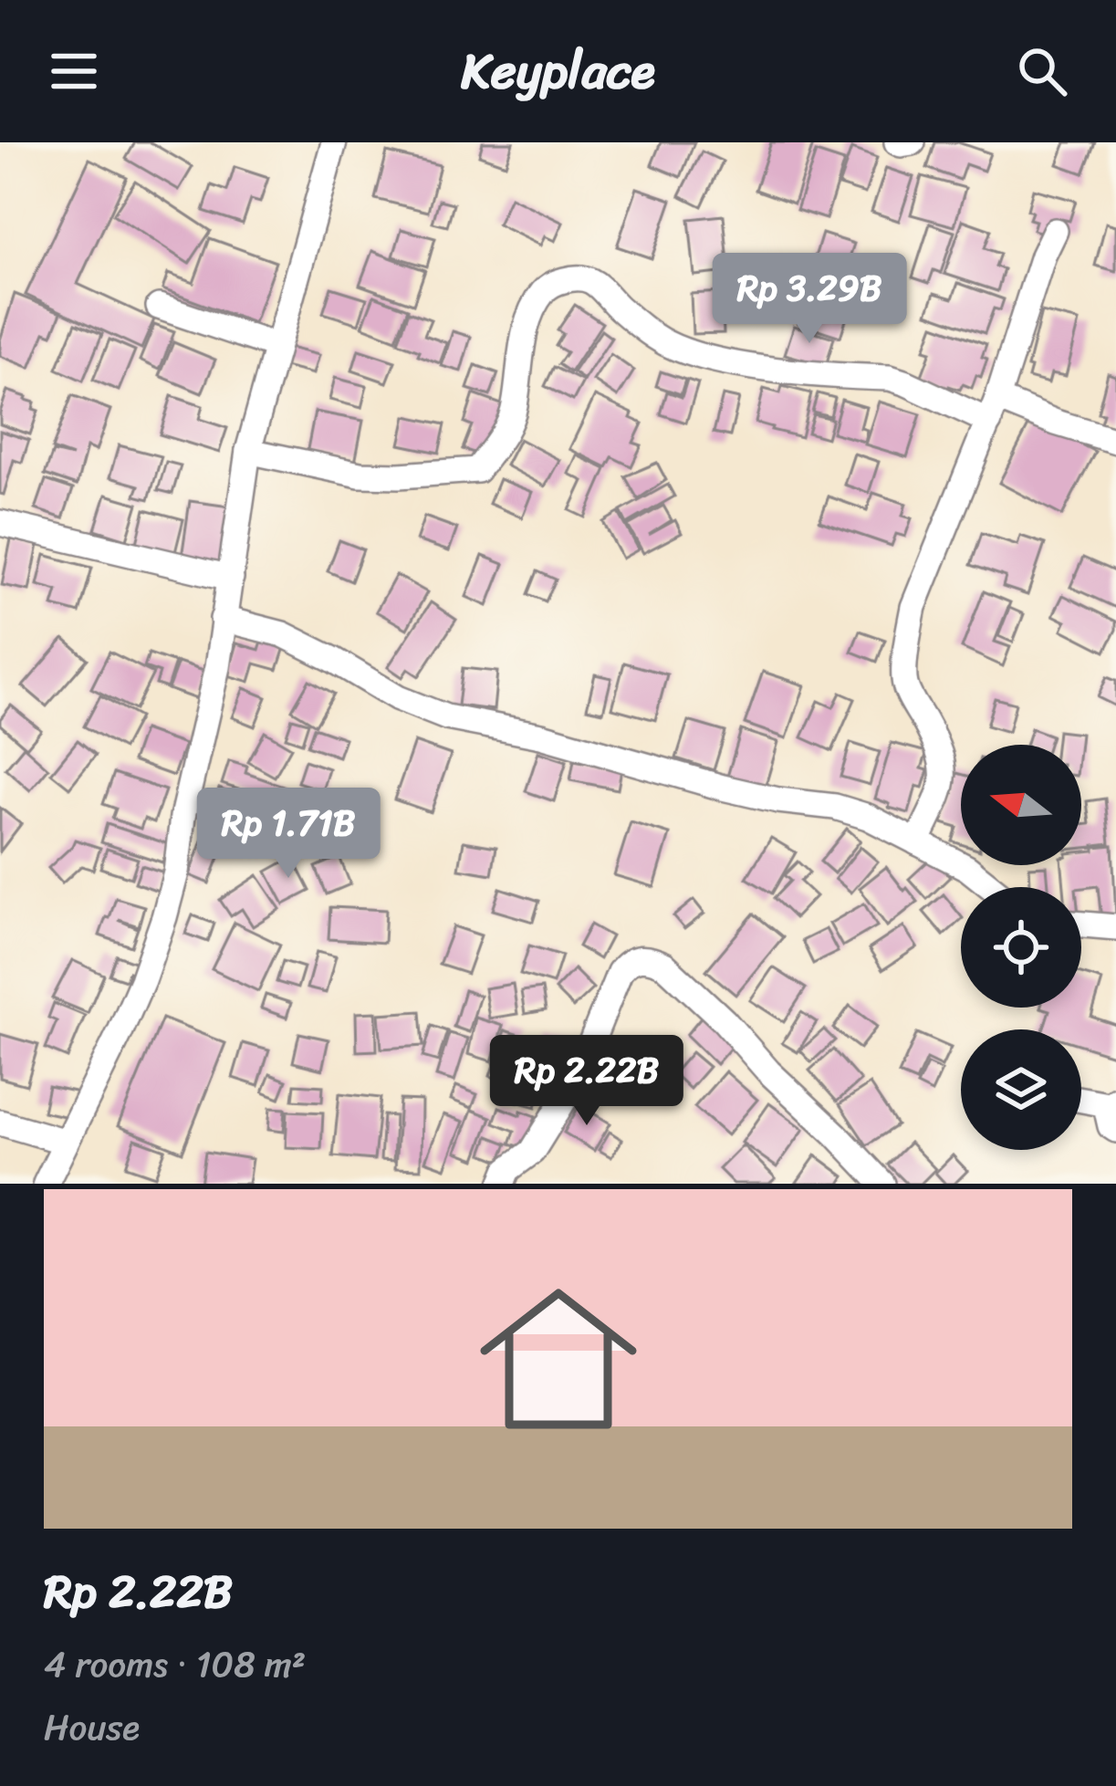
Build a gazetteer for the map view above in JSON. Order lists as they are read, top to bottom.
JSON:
{
  "north": "left",
  "page": {
    "header": "Keyplace",
    "price": ["Rp 3.29B", "Rp 1.71B", "Rp 2.22B"],
    "list": [
      {
        "name": "Rp 2.22B",
        "note": "4 rooms · 108 m² · House"
      }
    ]
  }
}
